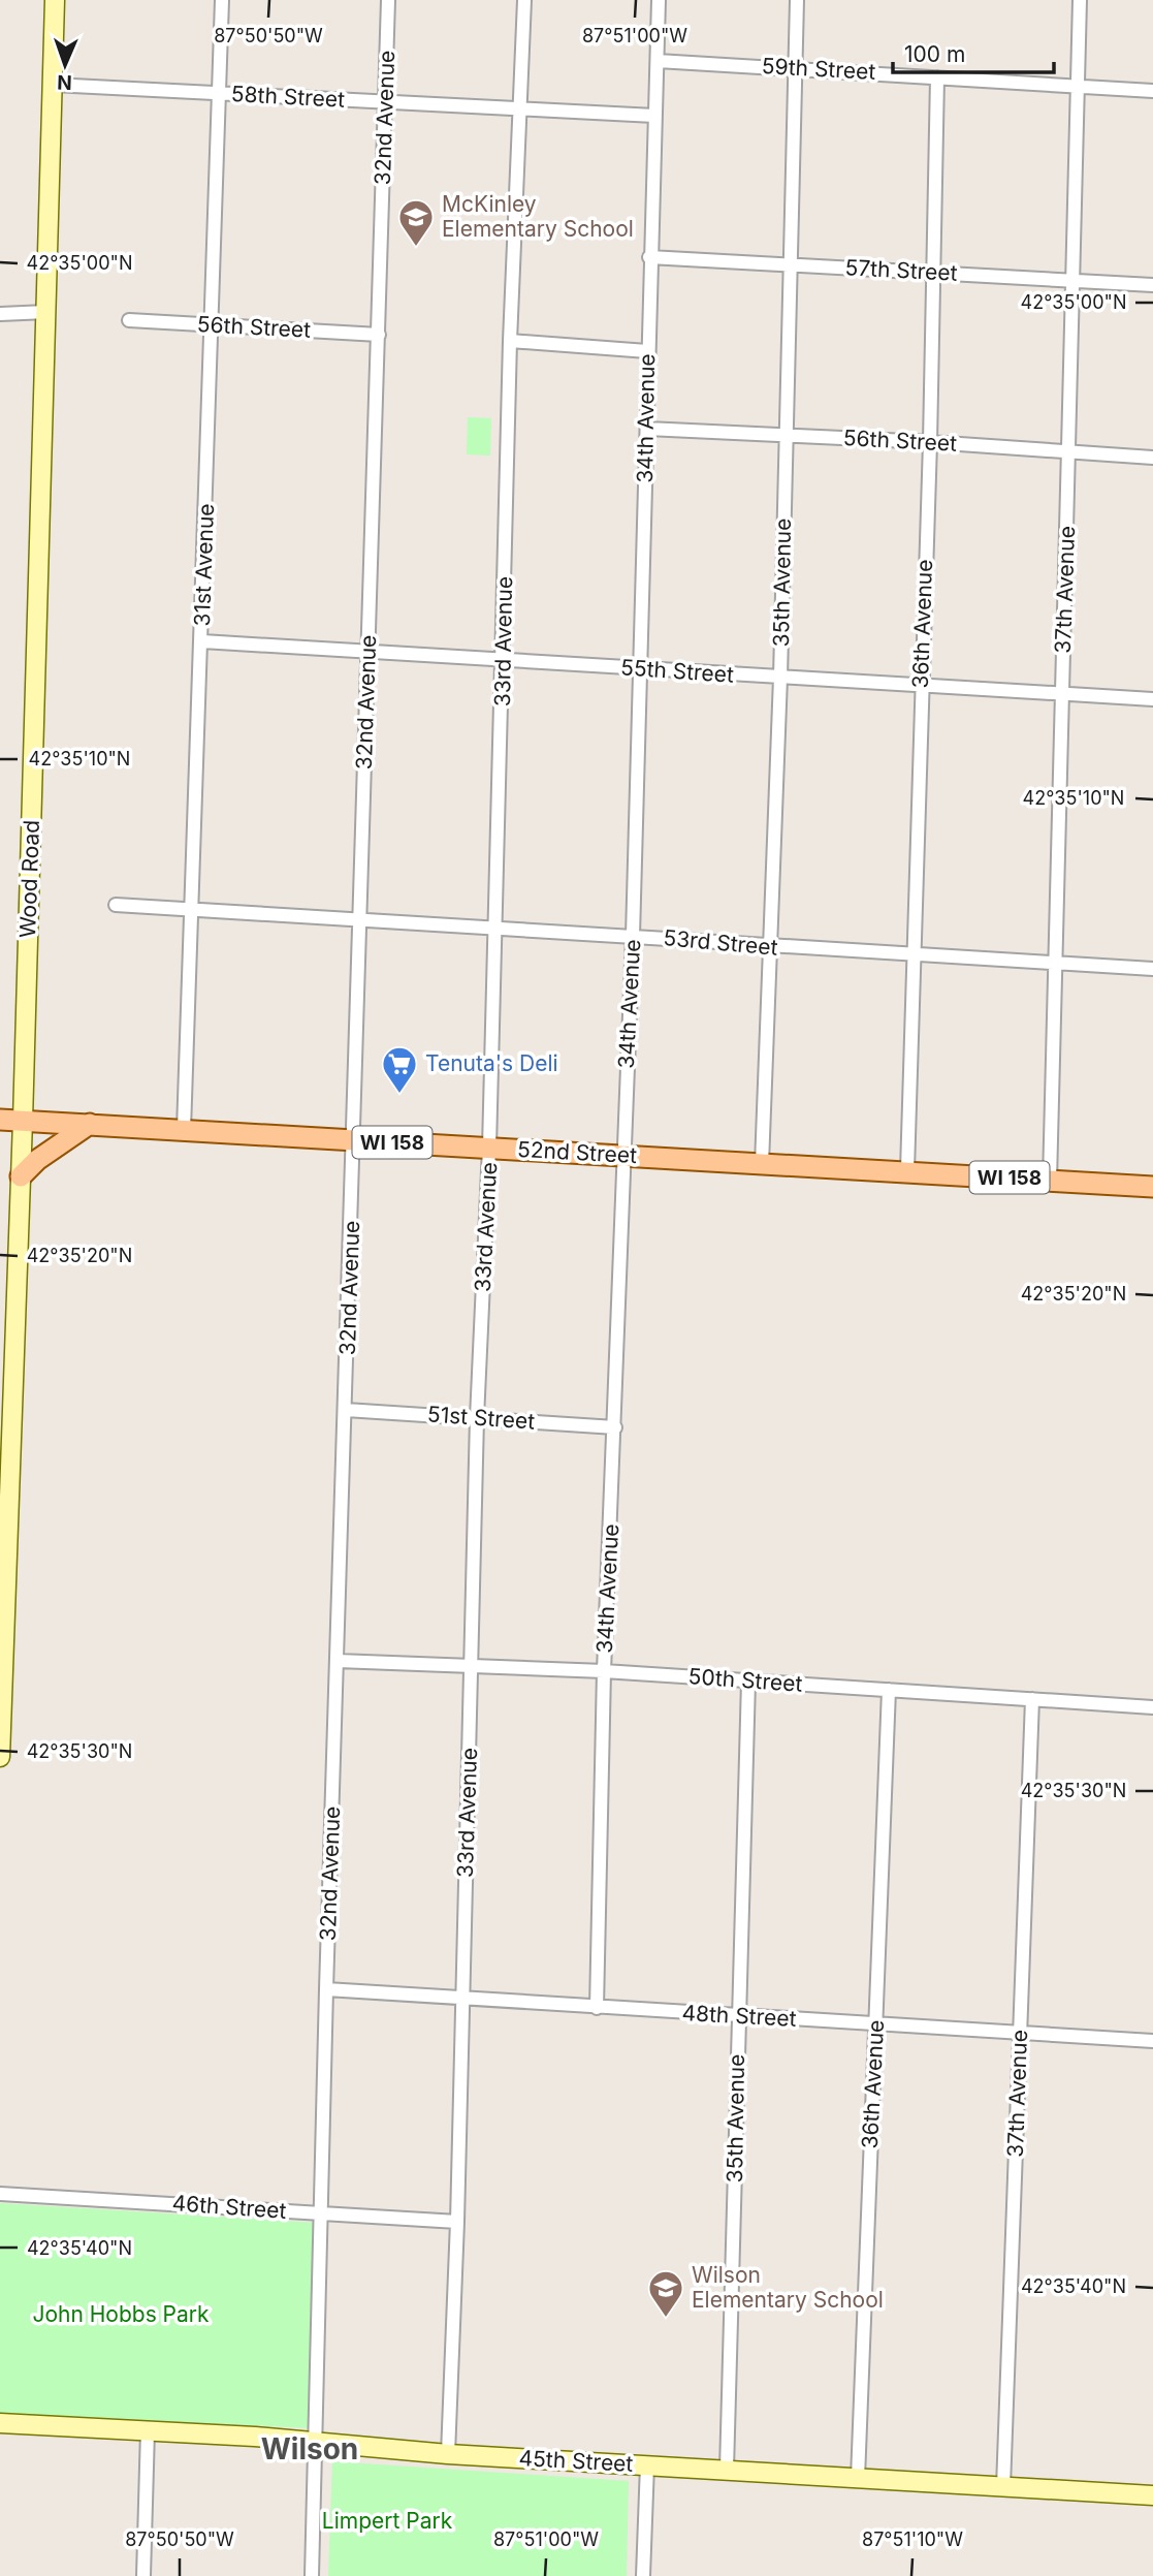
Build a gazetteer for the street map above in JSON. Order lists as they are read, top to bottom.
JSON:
{
  "streets": {
    "main road": ["WI 158", "52nd Street"],
    "street": [
      "59th Street",
      "58th Street",
      "32nd Avenue",
      "57th Street",
      "56th Street",
      "34th Avenue",
      "31st Avenue",
      "35th Avenue",
      "37th Avenue",
      "36th Avenue",
      "33rd Avenue",
      "55th Street",
      "Wood Road",
      "53rd Street",
      "51st Street",
      "50th Street",
      "48th Street",
      "46th Street",
      "45th Street"
    ]
  },
  "crossings": [
    ["59th Street", "34th Avenue"],
    ["59th Street", "35th Avenue"],
    ["59th Street", "37th Avenue"],
    ["59th Street", "36th Avenue"],
    ["58th Street", "32nd Avenue"],
    ["58th Street", "34th Avenue"],
    ["58th Street", "31st Avenue"],
    ["58th Street", "33rd Avenue"],
    ["58th Street", "Wood Road"],
    ["32nd Avenue", "56th Street"],
    ["32nd Avenue", "55th Street"],
    ["32nd Avenue", "53rd Street"],
    ["32nd Avenue", "52nd Street"],
    ["32nd Avenue", "51st Street"],
    ["32nd Avenue", "50th Street"],
    ["32nd Avenue", "48th Street"],
    ["32nd Avenue", "46th Street"],
    ["32nd Avenue", "45th Street"],
    ["57th Street", "34th Avenue"],
    ["57th Street", "35th Avenue"],
    ["57th Street", "37th Avenue"],
    ["57th Street", "36th Avenue"],
    ["56th Street", "34th Avenue"],
    ["56th Street", "31st Avenue"],
    ["56th Street", "35th Avenue"],
    ["56th Street", "37th Avenue"],
    ["56th Street", "36th Avenue"],
    ["34th Avenue", "55th Street"],
    ["34th Avenue", "53rd Street"],
    ["34th Avenue", "52nd Street"],
    ["34th Avenue", "51st Street"],
    ["34th Avenue", "50th Street"],
    ["34th Avenue", "48th Street"],
    ["31st Avenue", "55th Street"],
    ["31st Avenue", "53rd Street"],
    ["31st Avenue", "52nd Street"],
    ["35th Avenue", "55th Street"],
    ["35th Avenue", "53rd Street"],
    ["35th Avenue", "52nd Street"],
    ["35th Avenue", "50th Street"],
    ["35th Avenue", "48th Street"],
    ["35th Avenue", "45th Street"],
    ["37th Avenue", "55th Street"],
    ["37th Avenue", "53rd Street"],
    ["37th Avenue", "52nd Street"],
    ["37th Avenue", "50th Street"],
    ["37th Avenue", "48th Street"],
    ["37th Avenue", "45th Street"],
    ["36th Avenue", "55th Street"],
    ["36th Avenue", "53rd Street"],
    ["36th Avenue", "52nd Street"],
    ["36th Avenue", "50th Street"],
    ["36th Avenue", "48th Street"],
    ["36th Avenue", "45th Street"],
    ["33rd Avenue", "55th Street"],
    ["33rd Avenue", "53rd Street"],
    ["33rd Avenue", "52nd Street"],
    ["33rd Avenue", "51st Street"],
    ["33rd Avenue", "50th Street"],
    ["33rd Avenue", "48th Street"],
    ["33rd Avenue", "46th Street"],
    ["33rd Avenue", "45th Street"],
    ["Wood Road", "52nd Street"]
  ],
  "districts": ["Wilson"],
  "parks": ["John Hobbs Park", "Limpert Park"],
  "places": {
    "school or university": ["McKinley Elementary School", "Wilson Elementary School"],
    "supermarket": ["Tenuta's Deli"]
  },
  "scale_bar": "100 m",
  "north": "bottom",
  "coordinates": [
    "87°50'50\"W",
    "87°51'00\"W",
    "42°35'00\"N",
    "42°35'10\"N",
    "42°35'20\"N",
    "42°35'30\"N",
    "42°35'40\"N",
    "87°51'10\"W"
  ]
}
